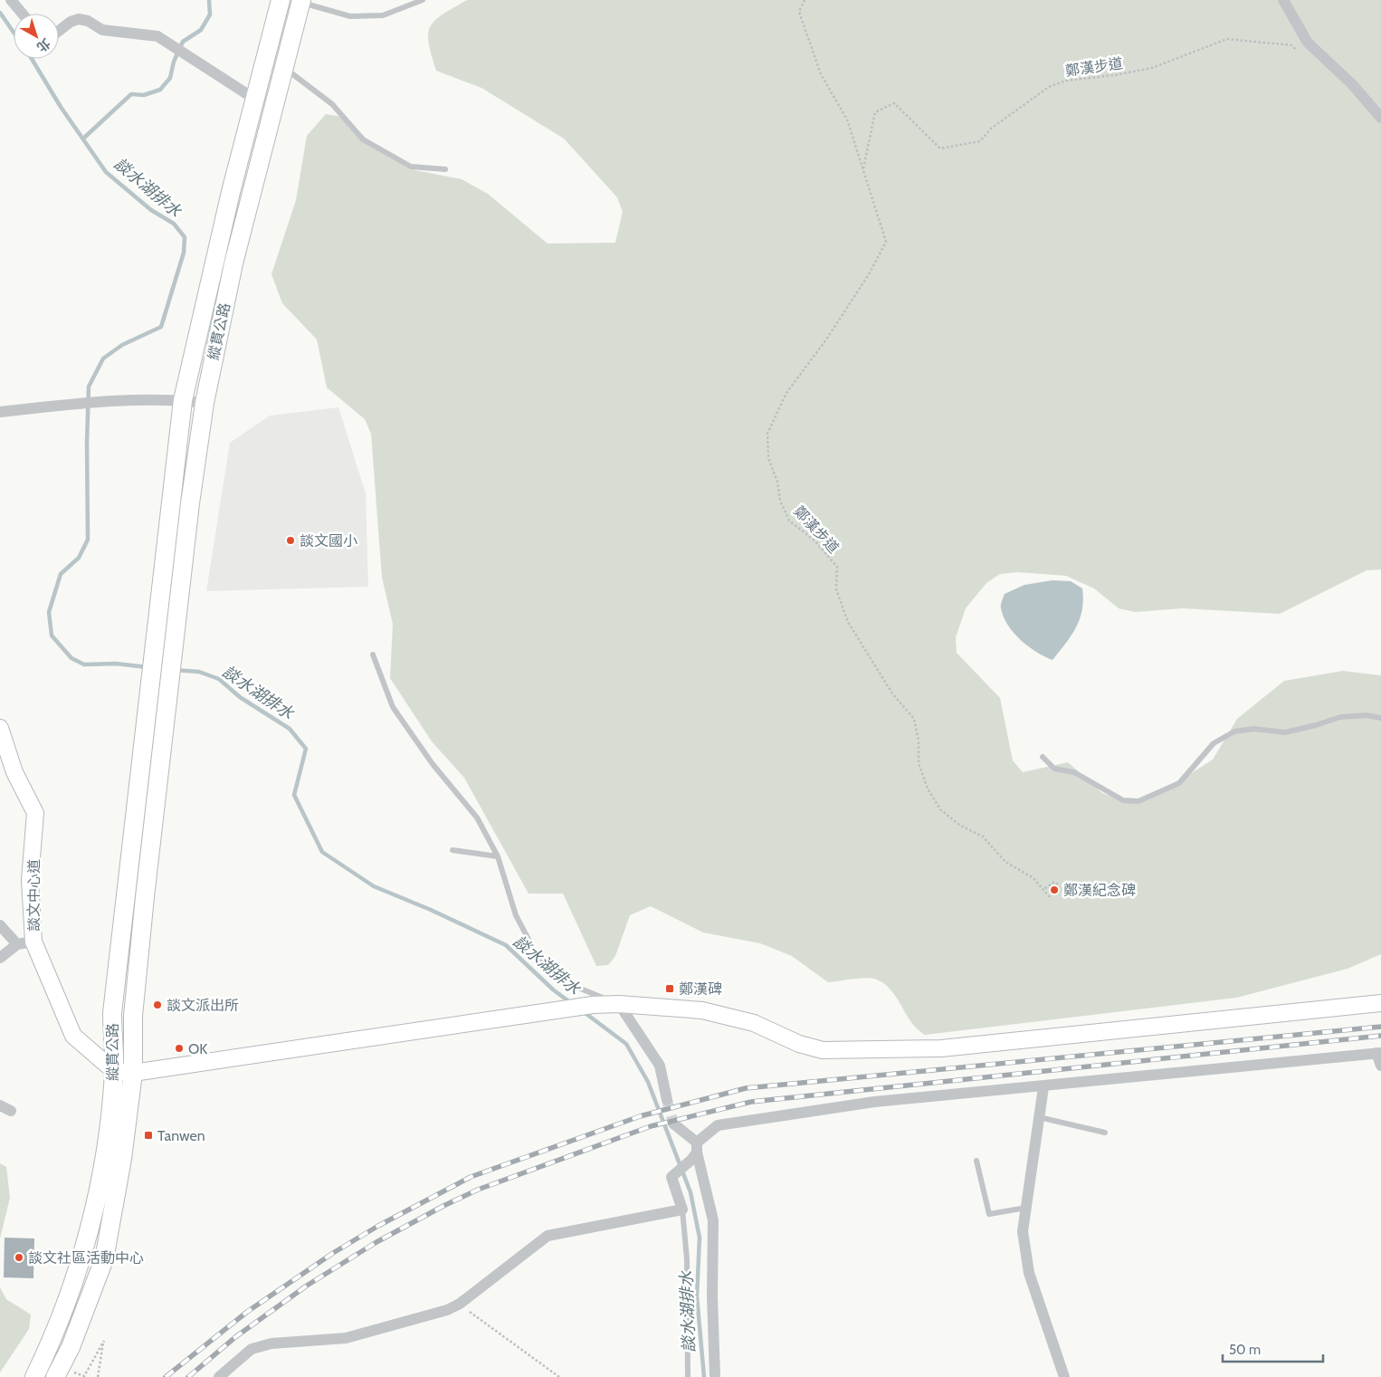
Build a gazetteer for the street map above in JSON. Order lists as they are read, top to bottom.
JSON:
{
  "streets": {
    "main road": ["縱貫公路"],
    "street": ["談文中心道"],
    "path": ["鄭漢步道"]
  },
  "crossings": [
    ["縱貫公路", "談文中心道"]
  ],
  "water": ["談水湖排水"],
  "places": {
    "other": [
      "談文國小",
      "鄭漢紀念碑",
      "談文派出所",
      "OK",
      "談文社區活動中心"
    ],
    "transit": ["鄭漢碑", "Tanwen"]
  },
  "scale_bar": "50 m",
  "north": "bottom right"
}
